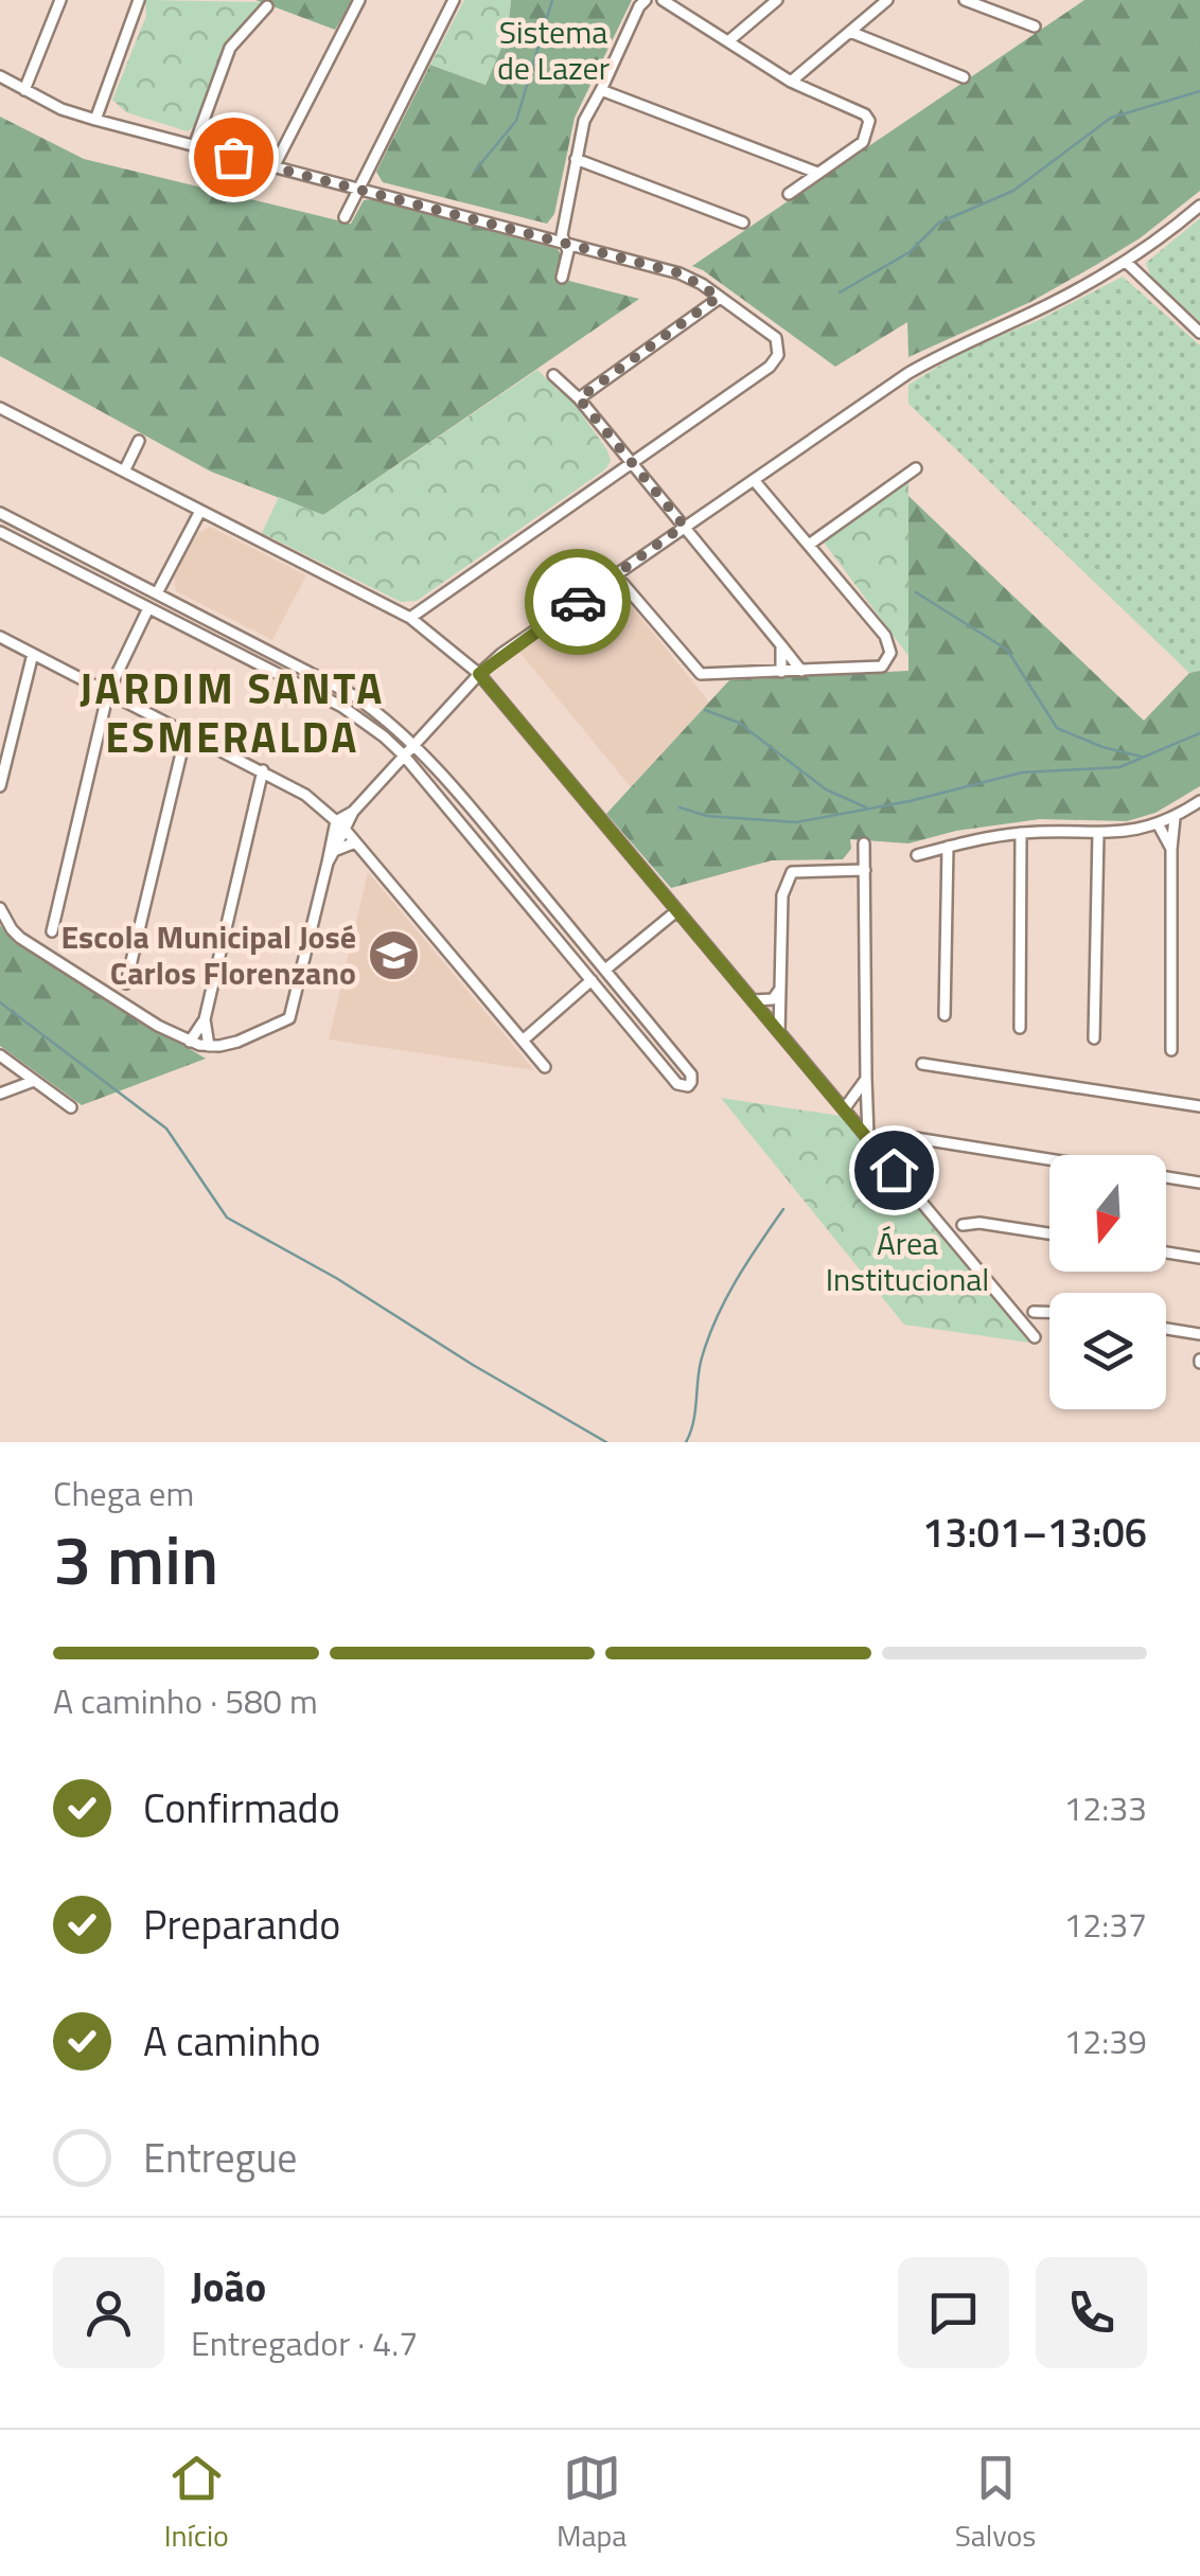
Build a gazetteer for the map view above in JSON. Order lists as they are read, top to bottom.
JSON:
{
  "districts": ["JARDIM SANTA ESMERALDA"],
  "parks": ["Sistema de Lazer", "Área Institucional"],
  "places": {
    "school or university": ["Escola Municipal José Carlos Florenzano"]
  },
  "north": "bottom",
  "page": {
    "heading": ["3 min", "Chega em", "13:01–13:06"],
    "panel": ["João", "Entregador · 4.7"],
    "bar": "A caminho · 580 m",
    "list": [
      ["Confirmado", "12:33"],
      ["Preparando", "12:37"],
      ["A caminho", "12:39"],
      "Entregue"
    ],
    "tabs": ["Início", "Mapa", "Salvos"]
  }
}
